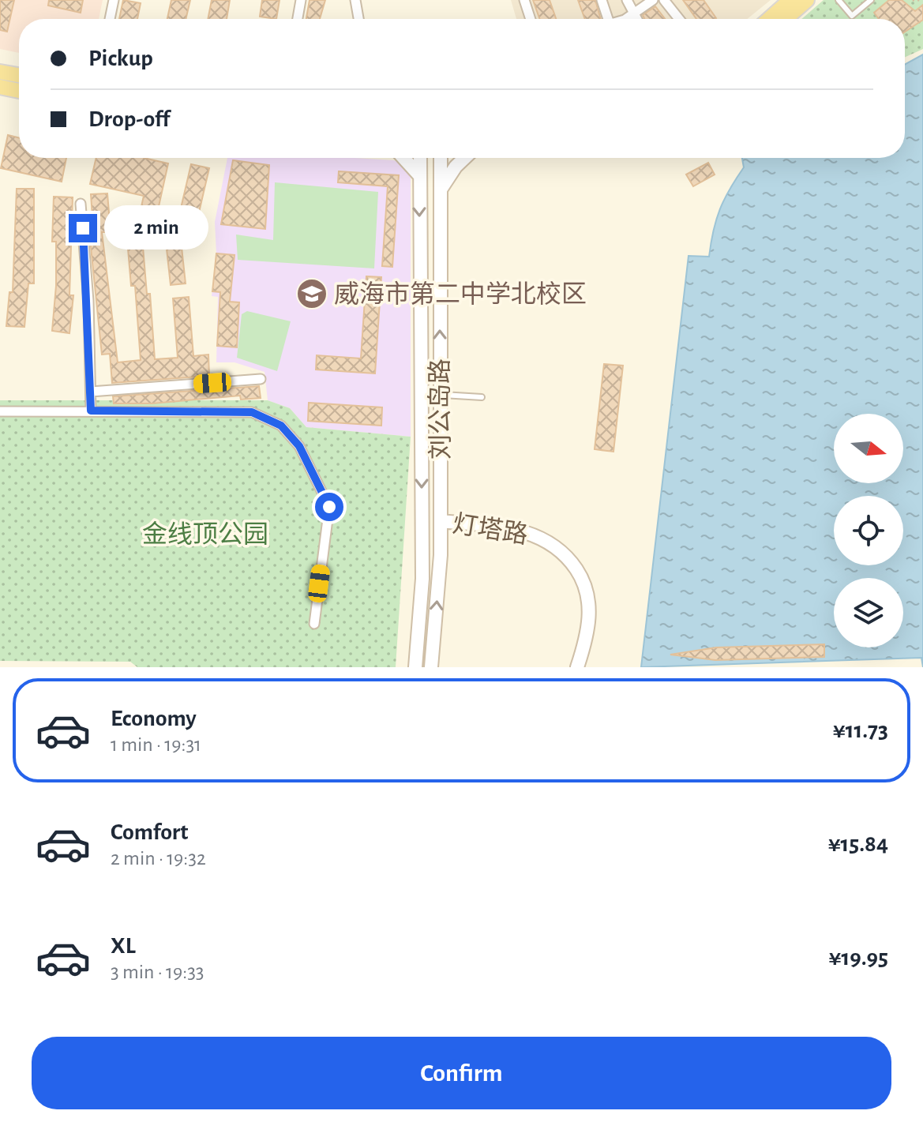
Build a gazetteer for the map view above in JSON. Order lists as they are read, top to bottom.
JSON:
{
  "streets": {
    "main road": ["刘公岛路", "灯塔路"]
  },
  "crossings": [
    ["刘公岛路", "灯塔路"]
  ],
  "parks": ["金线顶公园"],
  "places": {
    "school or university": ["威海市第二中学北校区"]
  },
  "north": "right",
  "page": {
    "banner": ["Pickup", "Drop-off"],
    "bubble": "2 min",
    "list": [
      {
        "name": "Economy",
        "note": "1 min · 19:31",
        "value": "¥11.73"
      },
      {
        "name": "Comfort",
        "note": "2 min · 19:32",
        "value": "¥15.84"
      },
      {
        "name": "XL",
        "note": "3 min · 19:33",
        "value": "¥19.95"
      }
    ],
    "buttons": "Confirm"
  }
}
